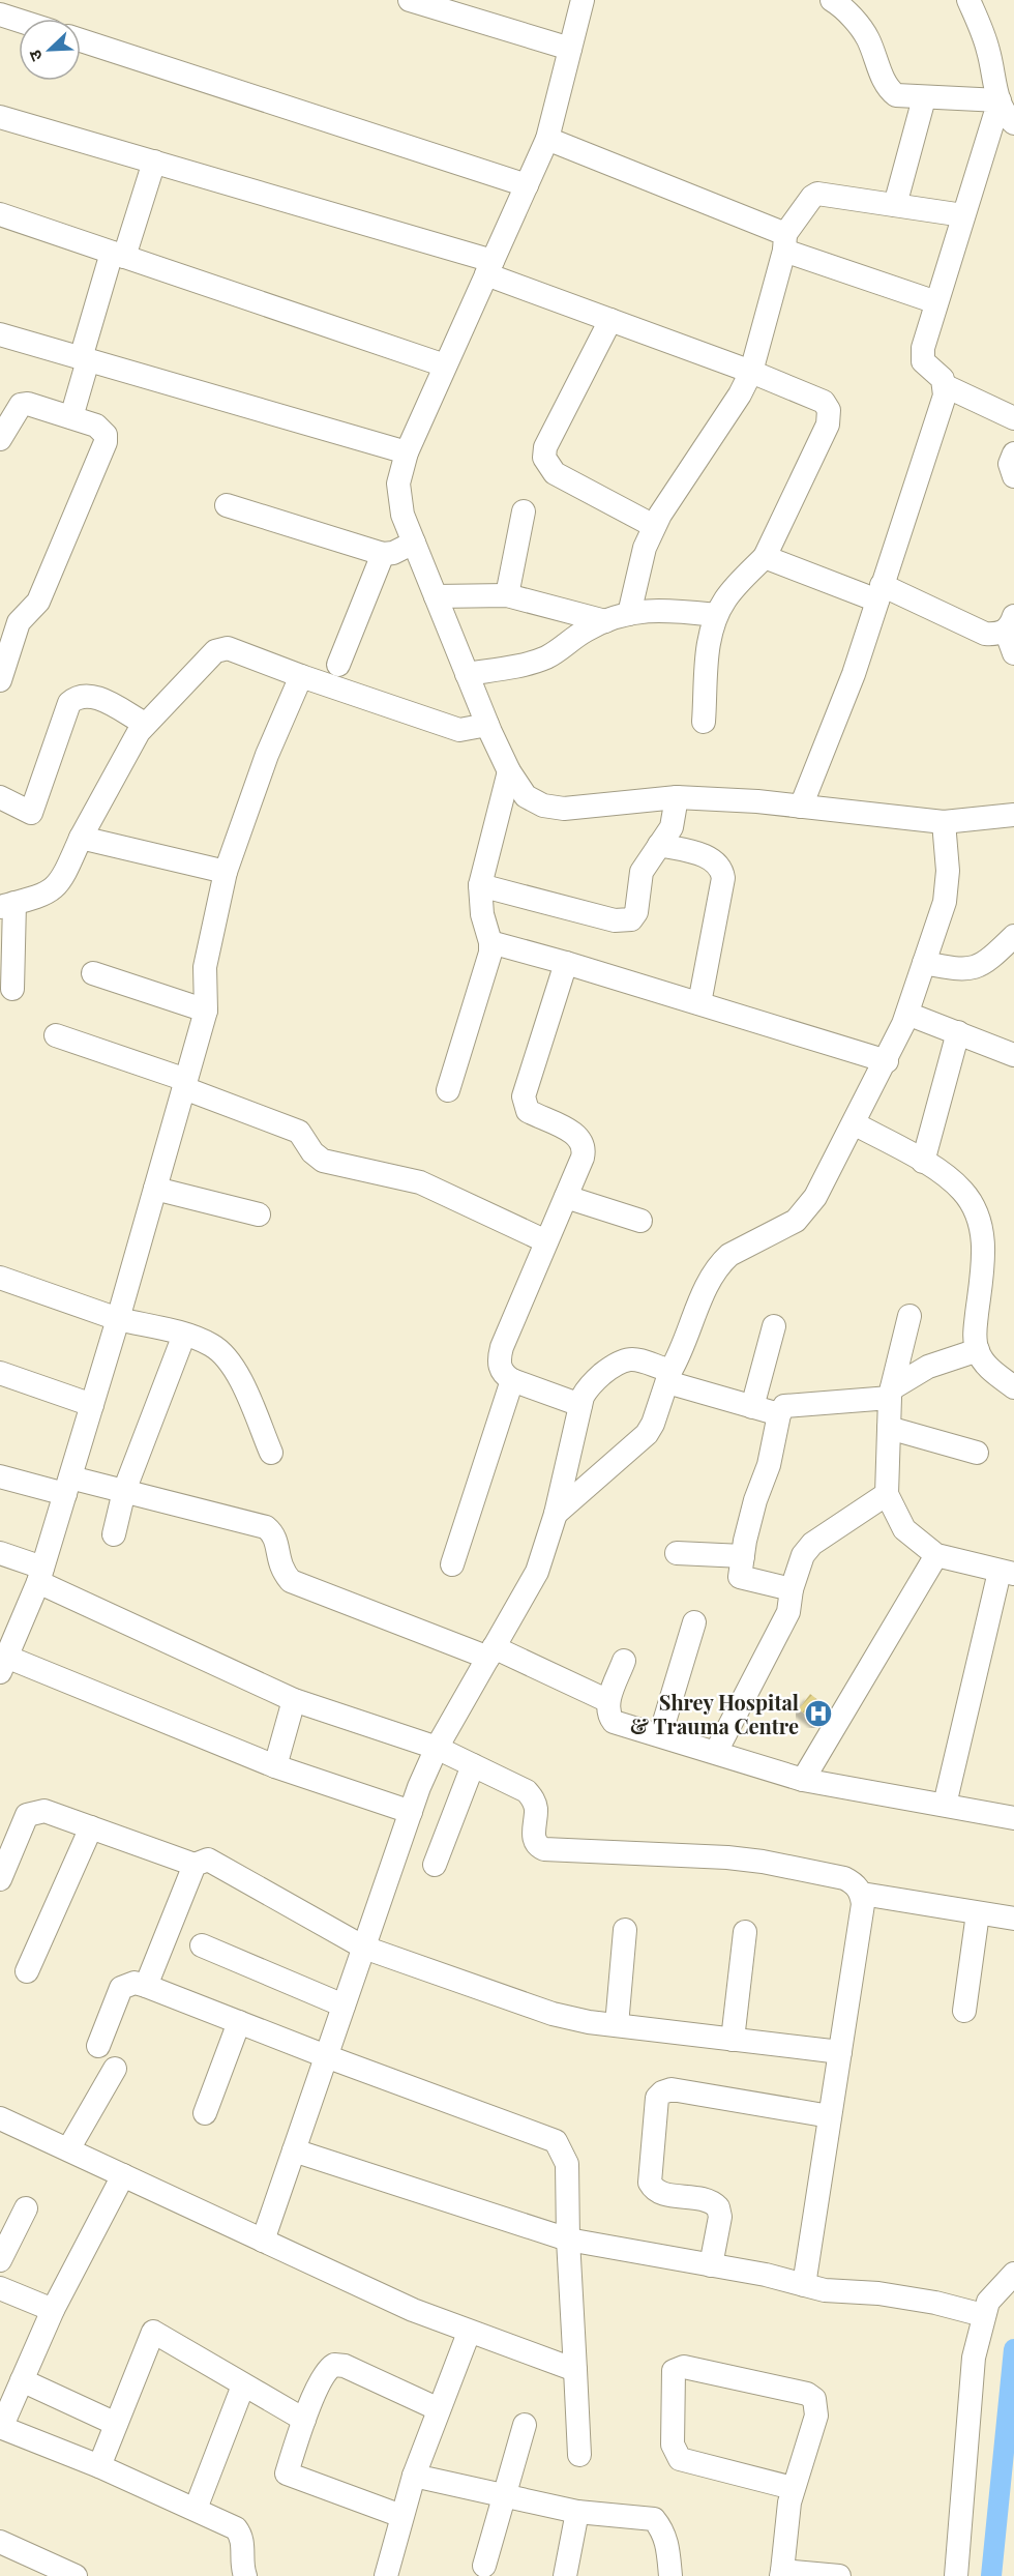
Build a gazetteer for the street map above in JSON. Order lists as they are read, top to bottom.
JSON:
{
  "places": {
    "hospital": ["Shrey Hospital & Trauma Centre"]
  },
  "north": "bottom left"
}
